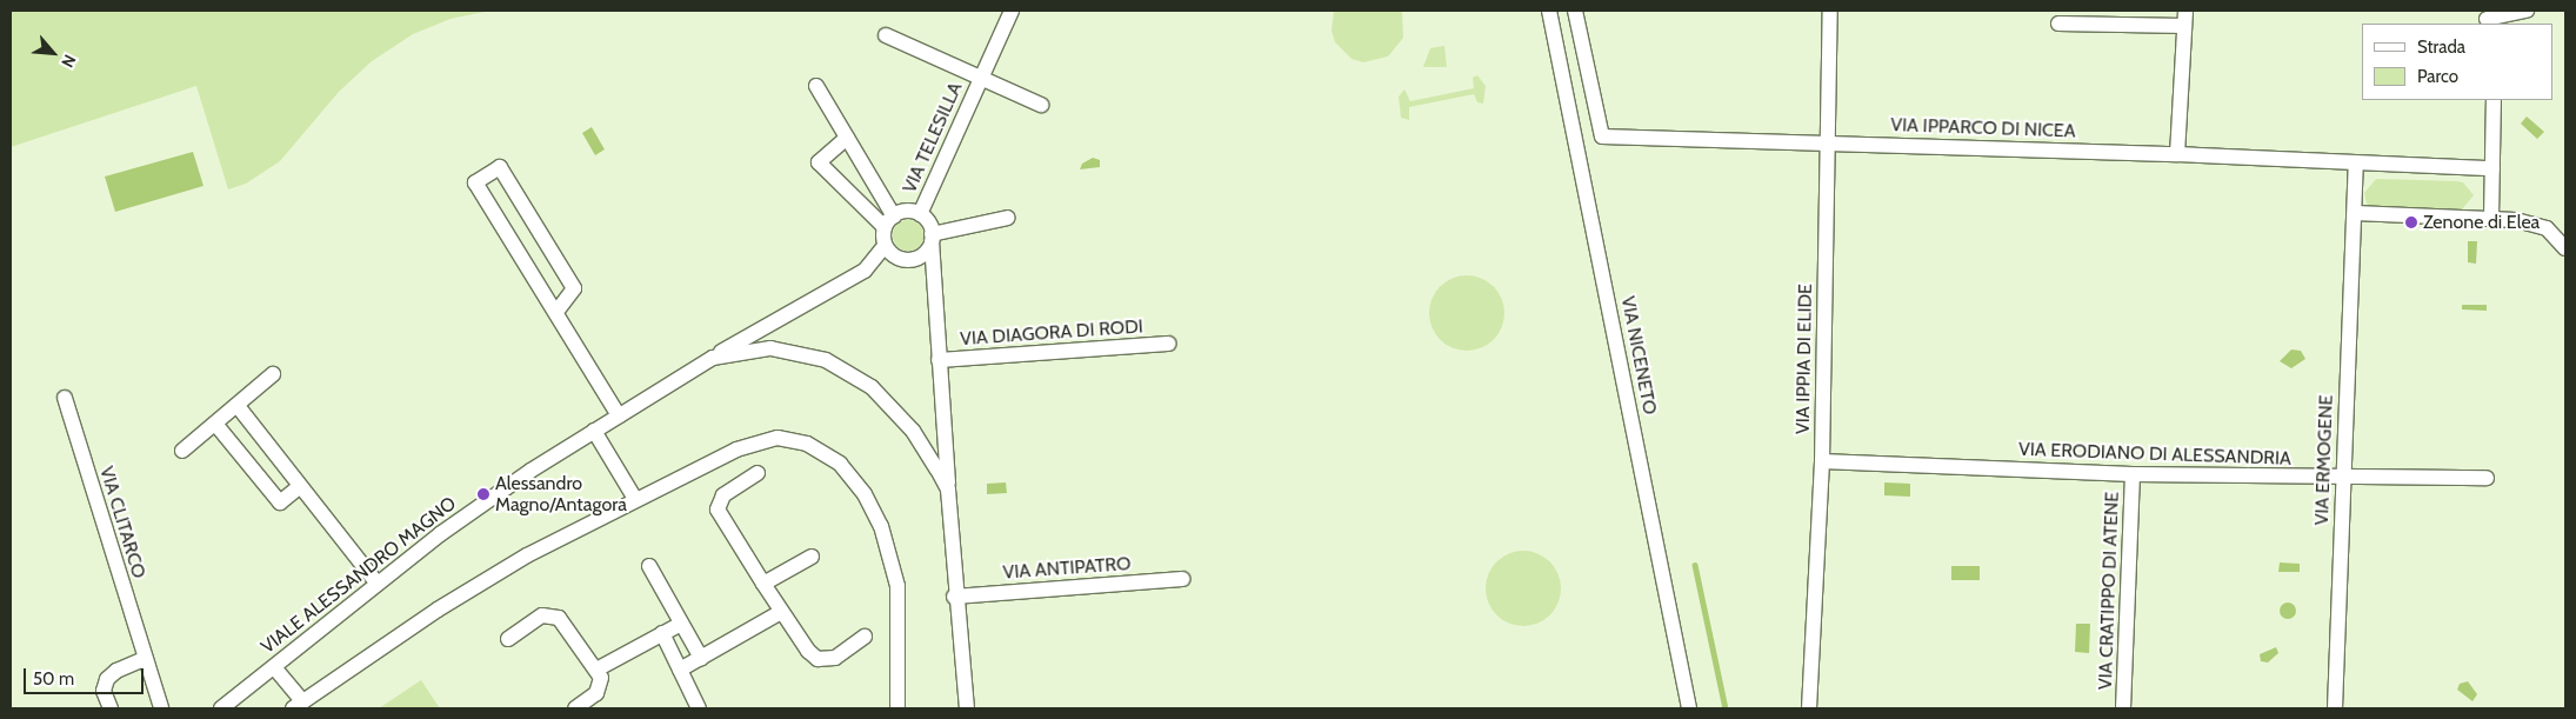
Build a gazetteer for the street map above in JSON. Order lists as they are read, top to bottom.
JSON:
{
  "streets": {
    "street": [
      "VIA IPPARCO DI NICEA",
      "VIA TELESILLA",
      "VIA DIAGORA DI RODI",
      "VIA NICENETO",
      "VIA IPPIA DI ELIDE",
      "VIA ERODIANO DI ALESSANDRIA",
      "VIA ERMOGENE",
      "VIA CLITARCO",
      "VIA ANTIPATRO",
      "VIALE ALESSANDRO MAGNO",
      "VIA CRATIPPO DI ATENE"
    ]
  },
  "crossings": [
    ["VIA IPPARCO DI NICEA", "VIA NICENETO"],
    ["VIA IPPARCO DI NICEA", "VIA IPPIA DI ELIDE"],
    ["VIA IPPARCO DI NICEA", "VIA ERMOGENE"],
    ["VIA IPPIA DI ELIDE", "VIA ERODIANO DI ALESSANDRIA"],
    ["VIA ERODIANO DI ALESSANDRIA", "VIA ERMOGENE"],
    ["VIA ERODIANO DI ALESSANDRIA", "VIA CRATIPPO DI ATENE"],
    ["VIA ANTIPATRO", "VIALE ALESSANDRO MAGNO"]
  ],
  "places": ["Zenone di Elea", "Alessandro Magno/Antagora"],
  "legend": ["Strada", "Parco"],
  "scale_bar": "50 m",
  "north": "bottom right"
}
